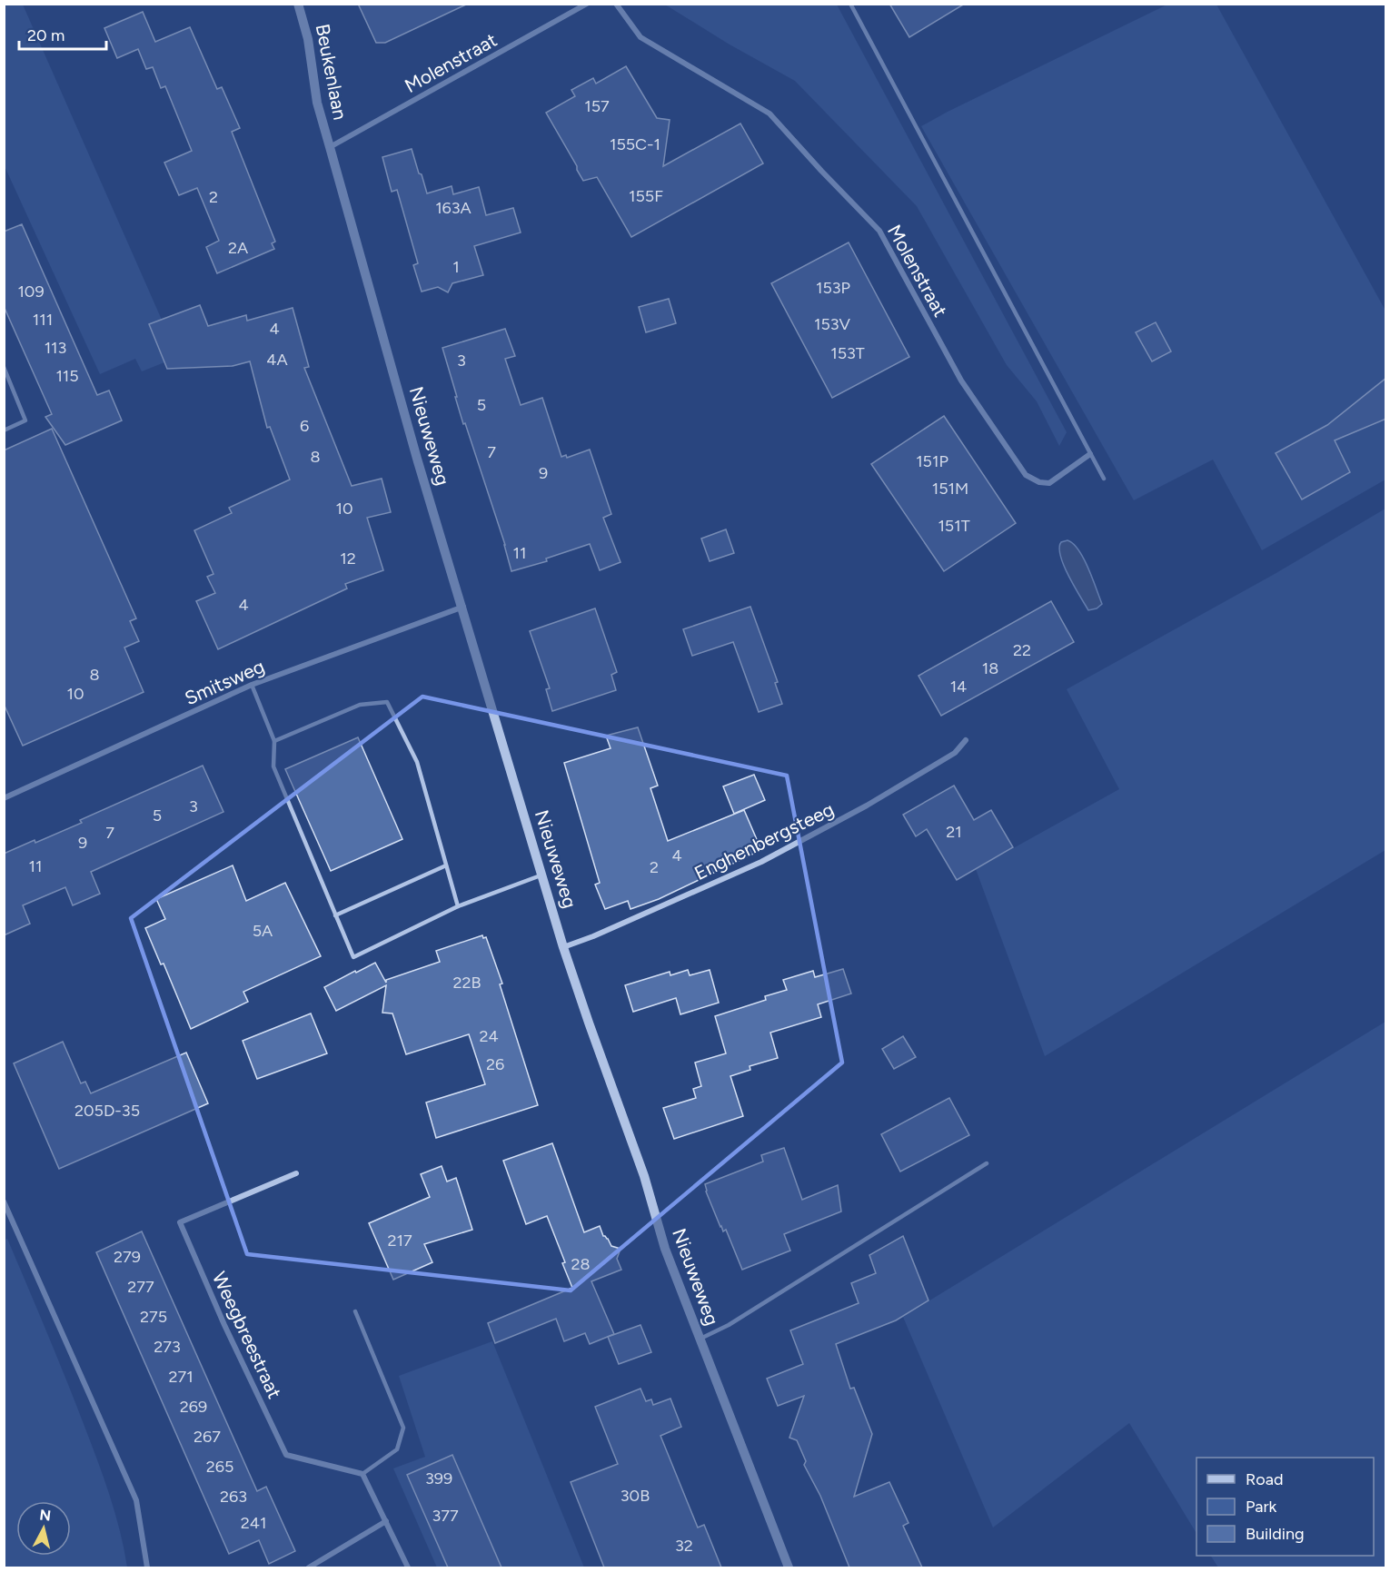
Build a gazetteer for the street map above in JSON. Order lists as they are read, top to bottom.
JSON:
{
  "streets": {
    "street": [
      "Molenstraat",
      "Beukenlaan",
      "Nieuweweg",
      "Smitsweg",
      "Enghenbergsteeg",
      "Weegbreestraat"
    ]
  },
  "crossings": [
    ["Molenstraat", "Beukenlaan"],
    ["Molenstraat", "Nieuweweg"],
    ["Beukenlaan", "Nieuweweg"],
    ["Nieuweweg", "Smitsweg"],
    ["Nieuweweg", "Enghenbergsteeg"]
  ],
  "house_numbers": [
    "157",
    "155C-1",
    "155F",
    "2",
    "163A",
    "2A",
    "1",
    "153P",
    "109",
    "111",
    "153V",
    "4",
    "113",
    "153T",
    "4A",
    "3",
    "115",
    "5",
    "6",
    "7",
    "8",
    "151P",
    "9",
    "151M",
    "10",
    "151T",
    "11",
    "12",
    "4",
    "22",
    "18",
    "8",
    "14",
    "10",
    "3",
    "5",
    "21",
    "7",
    "9",
    "4",
    "11",
    "2",
    "5A",
    "22B",
    "24",
    "26",
    "205D-35",
    "217",
    "279",
    "28",
    "277",
    "275",
    "273",
    "271",
    "269",
    "267",
    "265",
    "399",
    "30B",
    "263",
    "377",
    "241",
    "32"
  ],
  "legend": ["Road", "Park", "Building"],
  "scale_bar": "20 m",
  "north": "top"
}
